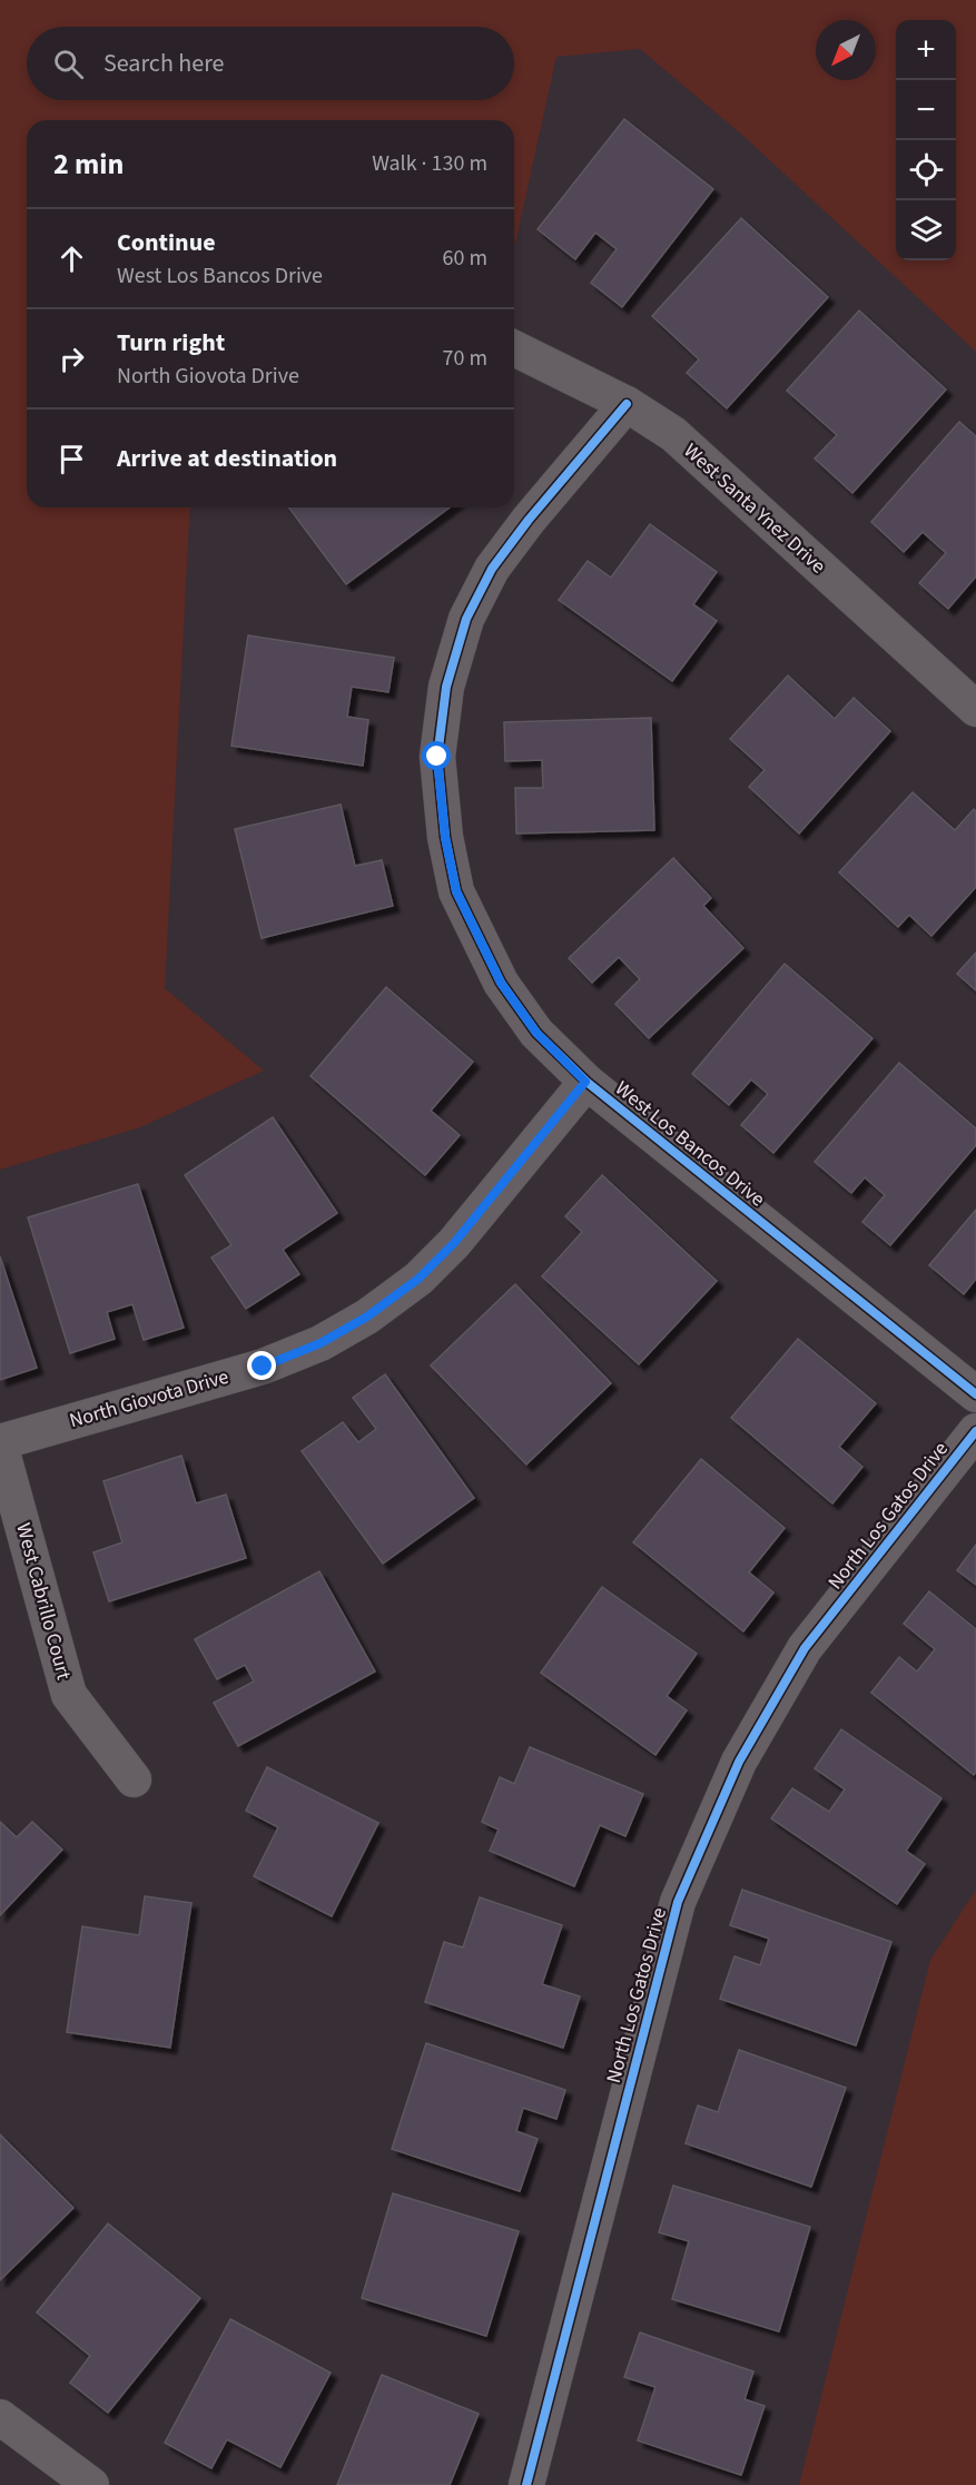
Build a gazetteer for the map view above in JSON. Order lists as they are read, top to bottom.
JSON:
{
  "streets": {
    "street": [
      "West Santa Ynez Drive",
      "West Los Bancos Drive",
      "North Giovota Drive",
      "North Los Gatos Drive",
      "West Cabrillo Court"
    ]
  },
  "crossings": [
    ["West Santa Ynez Drive", "West Los Bancos Drive"],
    ["West Los Bancos Drive", "North Giovota Drive"],
    ["North Giovota Drive", "West Cabrillo Court"]
  ],
  "north": "bottom left",
  "page": {
    "map_buttons": ["+", "−"],
    "search": "Search here",
    "heading": ["2 min", "Walk · 130 m"],
    "list": [
      ["Continue", "West Los Bancos Drive", "60 m"],
      ["Turn right", "North Giovota Drive", "70 m"],
      "Arrive at destination"
    ]
  }
}
